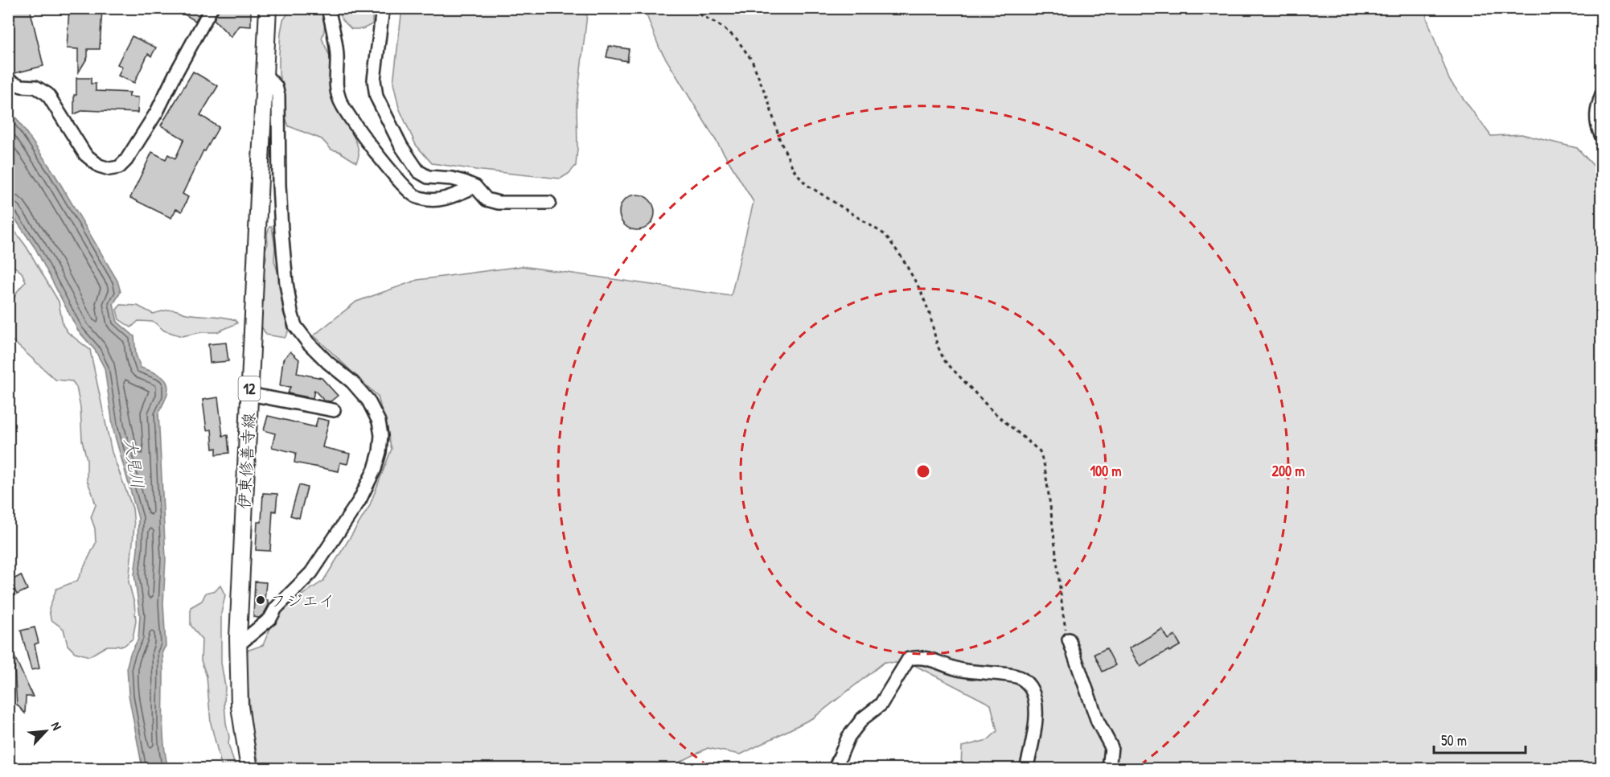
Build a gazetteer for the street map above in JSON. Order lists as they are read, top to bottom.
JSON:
{
  "streets": {
    "main road": ["12", "伊東修善寺線"]
  },
  "water": ["大見川"],
  "places": ["フジエイ"],
  "scale_bar": "50 m",
  "north": "top right",
  "rings": ["100 m", "200 m"]
}
